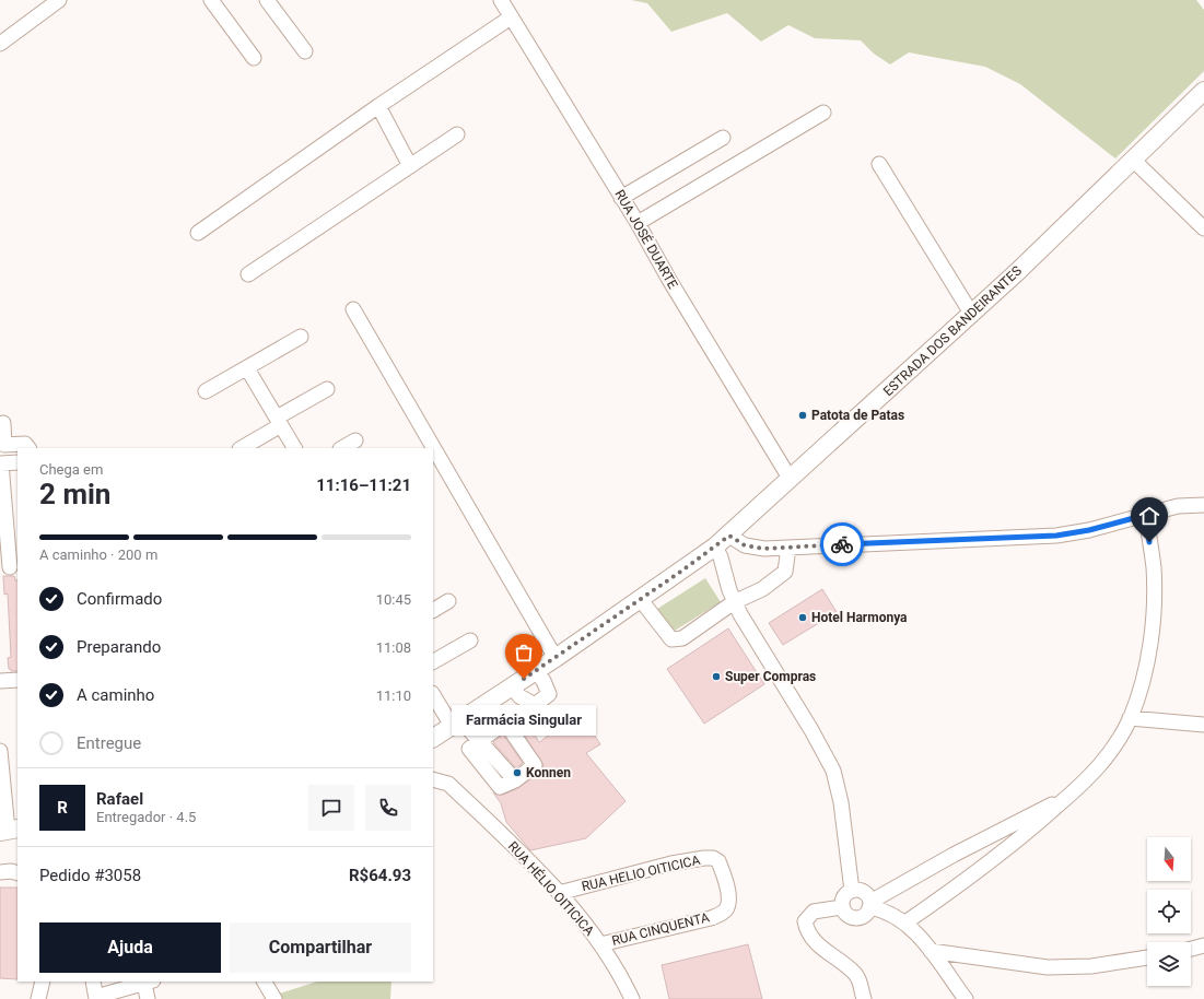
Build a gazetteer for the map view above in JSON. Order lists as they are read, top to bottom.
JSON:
{
  "streets": {
    "main road": ["ESTRADA DOS BANDEIRANTES"],
    "street": [
      "RUA JOSÉ DUARTE",
      "RUA HELIO OITICICA",
      "RUA HÉLIO OITICICA",
      "RUA CINQUENTA"
    ]
  },
  "crossings": [
    ["RUA JOSÉ DUARTE", "ESTRADA DOS BANDEIRANTES"],
    ["RUA HELIO OITICICA", "RUA HÉLIO OITICICA"],
    ["RUA HELIO OITICICA", "RUA CINQUENTA"],
    ["RUA HÉLIO OITICICA", "RUA CINQUENTA"]
  ],
  "places": [
    "Patota de Patas",
    "Hotel Harmonya",
    "Super Compras",
    "Farmácia Singular",
    "Konnen"
  ],
  "north": "bottom",
  "page": {
    "heading": ["2 min", "Chega em", "11:16–11:21"],
    "panel": [
      "Rafael",
      "Entregador · 4.5",
      "Pedido #3058",
      "R$64.93"
    ],
    "bar": "A caminho · 200 m",
    "list": [
      ["Confirmado", "10:45"],
      ["Preparando", "11:08"],
      ["A caminho", "11:10"],
      "Entregue"
    ],
    "bubble": "Farmácia Singular",
    "round": "R",
    "buttons": ["Ajuda", "Compartilhar"]
  }
}
